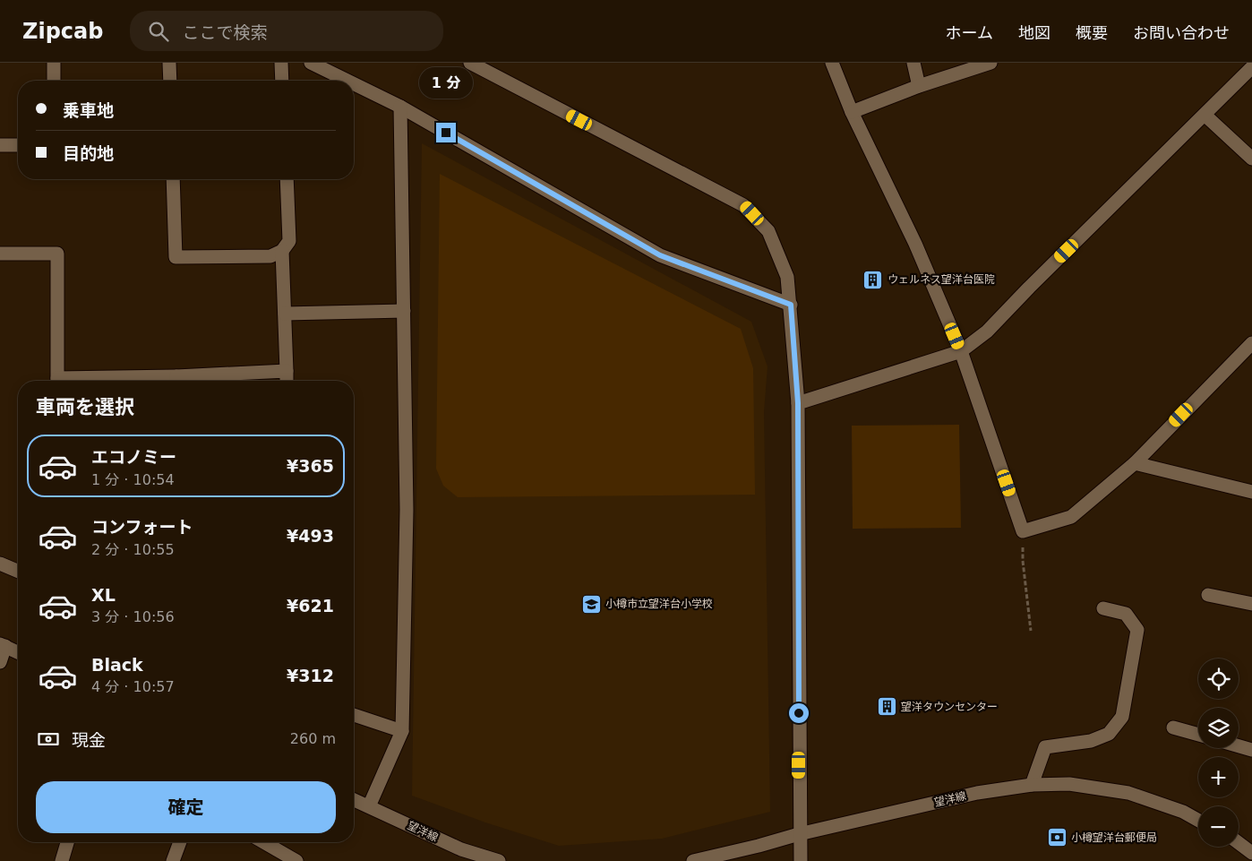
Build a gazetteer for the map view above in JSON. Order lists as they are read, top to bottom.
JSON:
{
  "streets": {
    "street": ["望洋線"]
  },
  "places": {
    "building": ["ウェルネス望洋台医院", "望洋タウンセンター"],
    "school or university": ["小樽市立望洋台小学校"],
    "bank": ["小樽望洋台郵便局"]
  },
  "page": {
    "header": "Zipcab",
    "search": "ここで検索",
    "nav": [
      "ホーム",
      "地図",
      "概要",
      "お問い合わせ"
    ],
    "bubble": "1 分",
    "banner": ["乗車地", "目的地"],
    "heading": "車両を選択",
    "list": [
      {
        "name": "エコノミー",
        "note": "1 分 · 10:54",
        "value": "¥365"
      },
      {
        "name": "コンフォート",
        "note": "2 分 · 10:55",
        "value": "¥493"
      },
      {
        "name": "XL",
        "note": "3 分 · 10:56",
        "value": "¥621"
      },
      {
        "name": "Black",
        "note": "4 分 · 10:57",
        "value": "¥312"
      }
    ],
    "map_buttons": ["+", "−"],
    "pay": ["現金", "260 m"],
    "buttons": "確定"
  }
}
